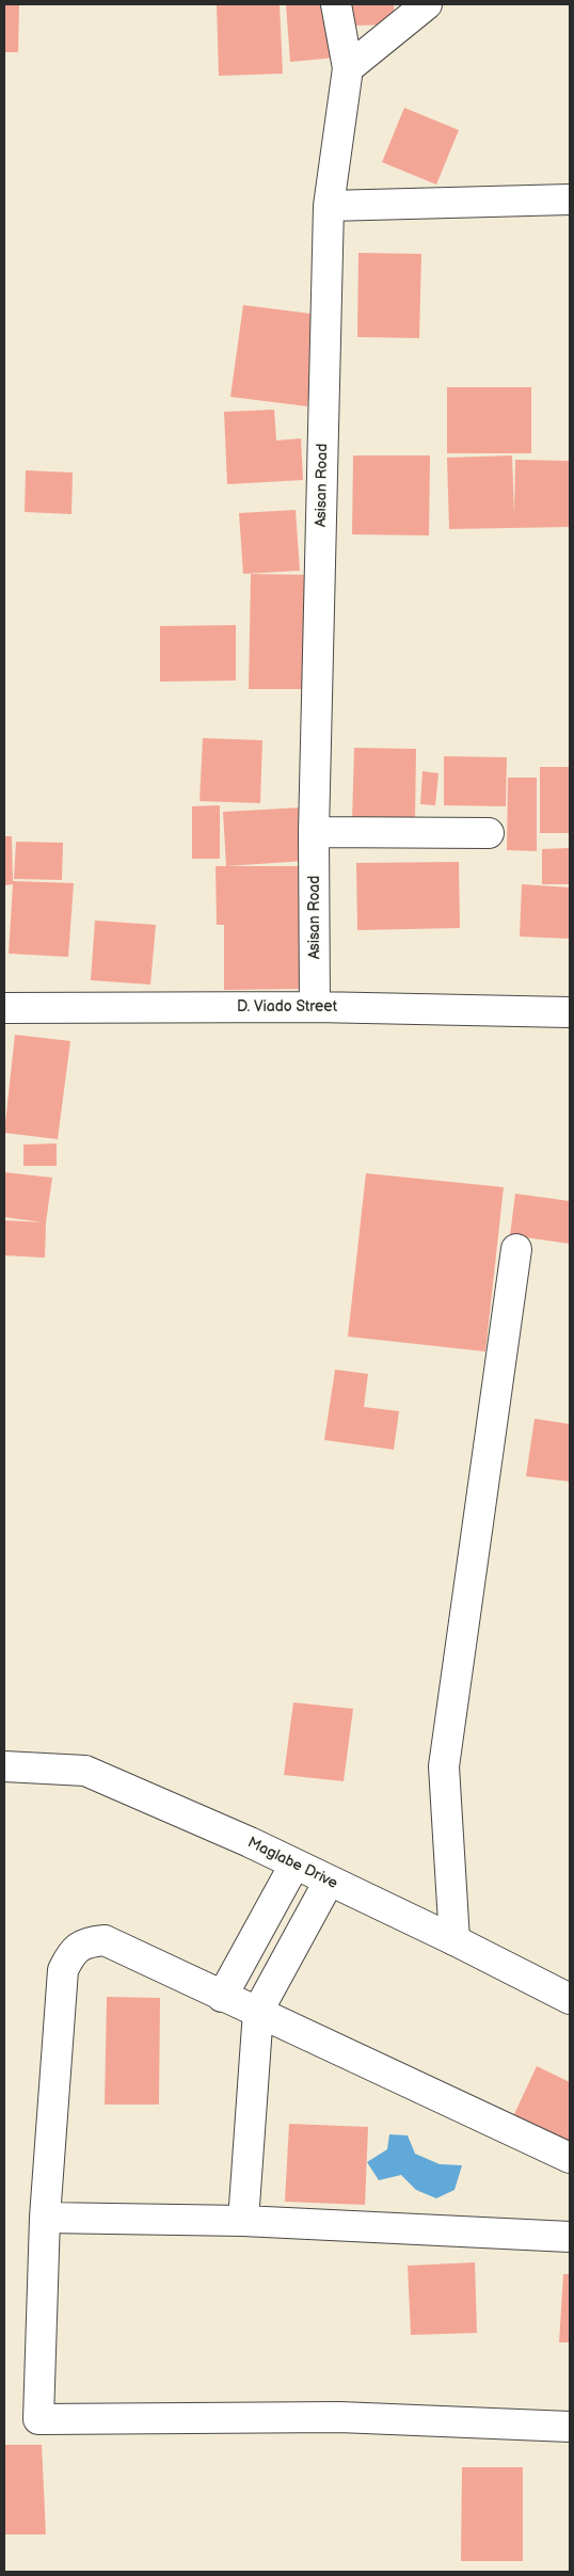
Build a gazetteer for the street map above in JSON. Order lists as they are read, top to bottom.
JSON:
{
  "streets": {
    "street": ["Asisan Road", "D. Viado Street", "Maglabe Drive"]
  },
  "crossings": [
    ["Asisan Road", "D. Viado Street"]
  ]
}
